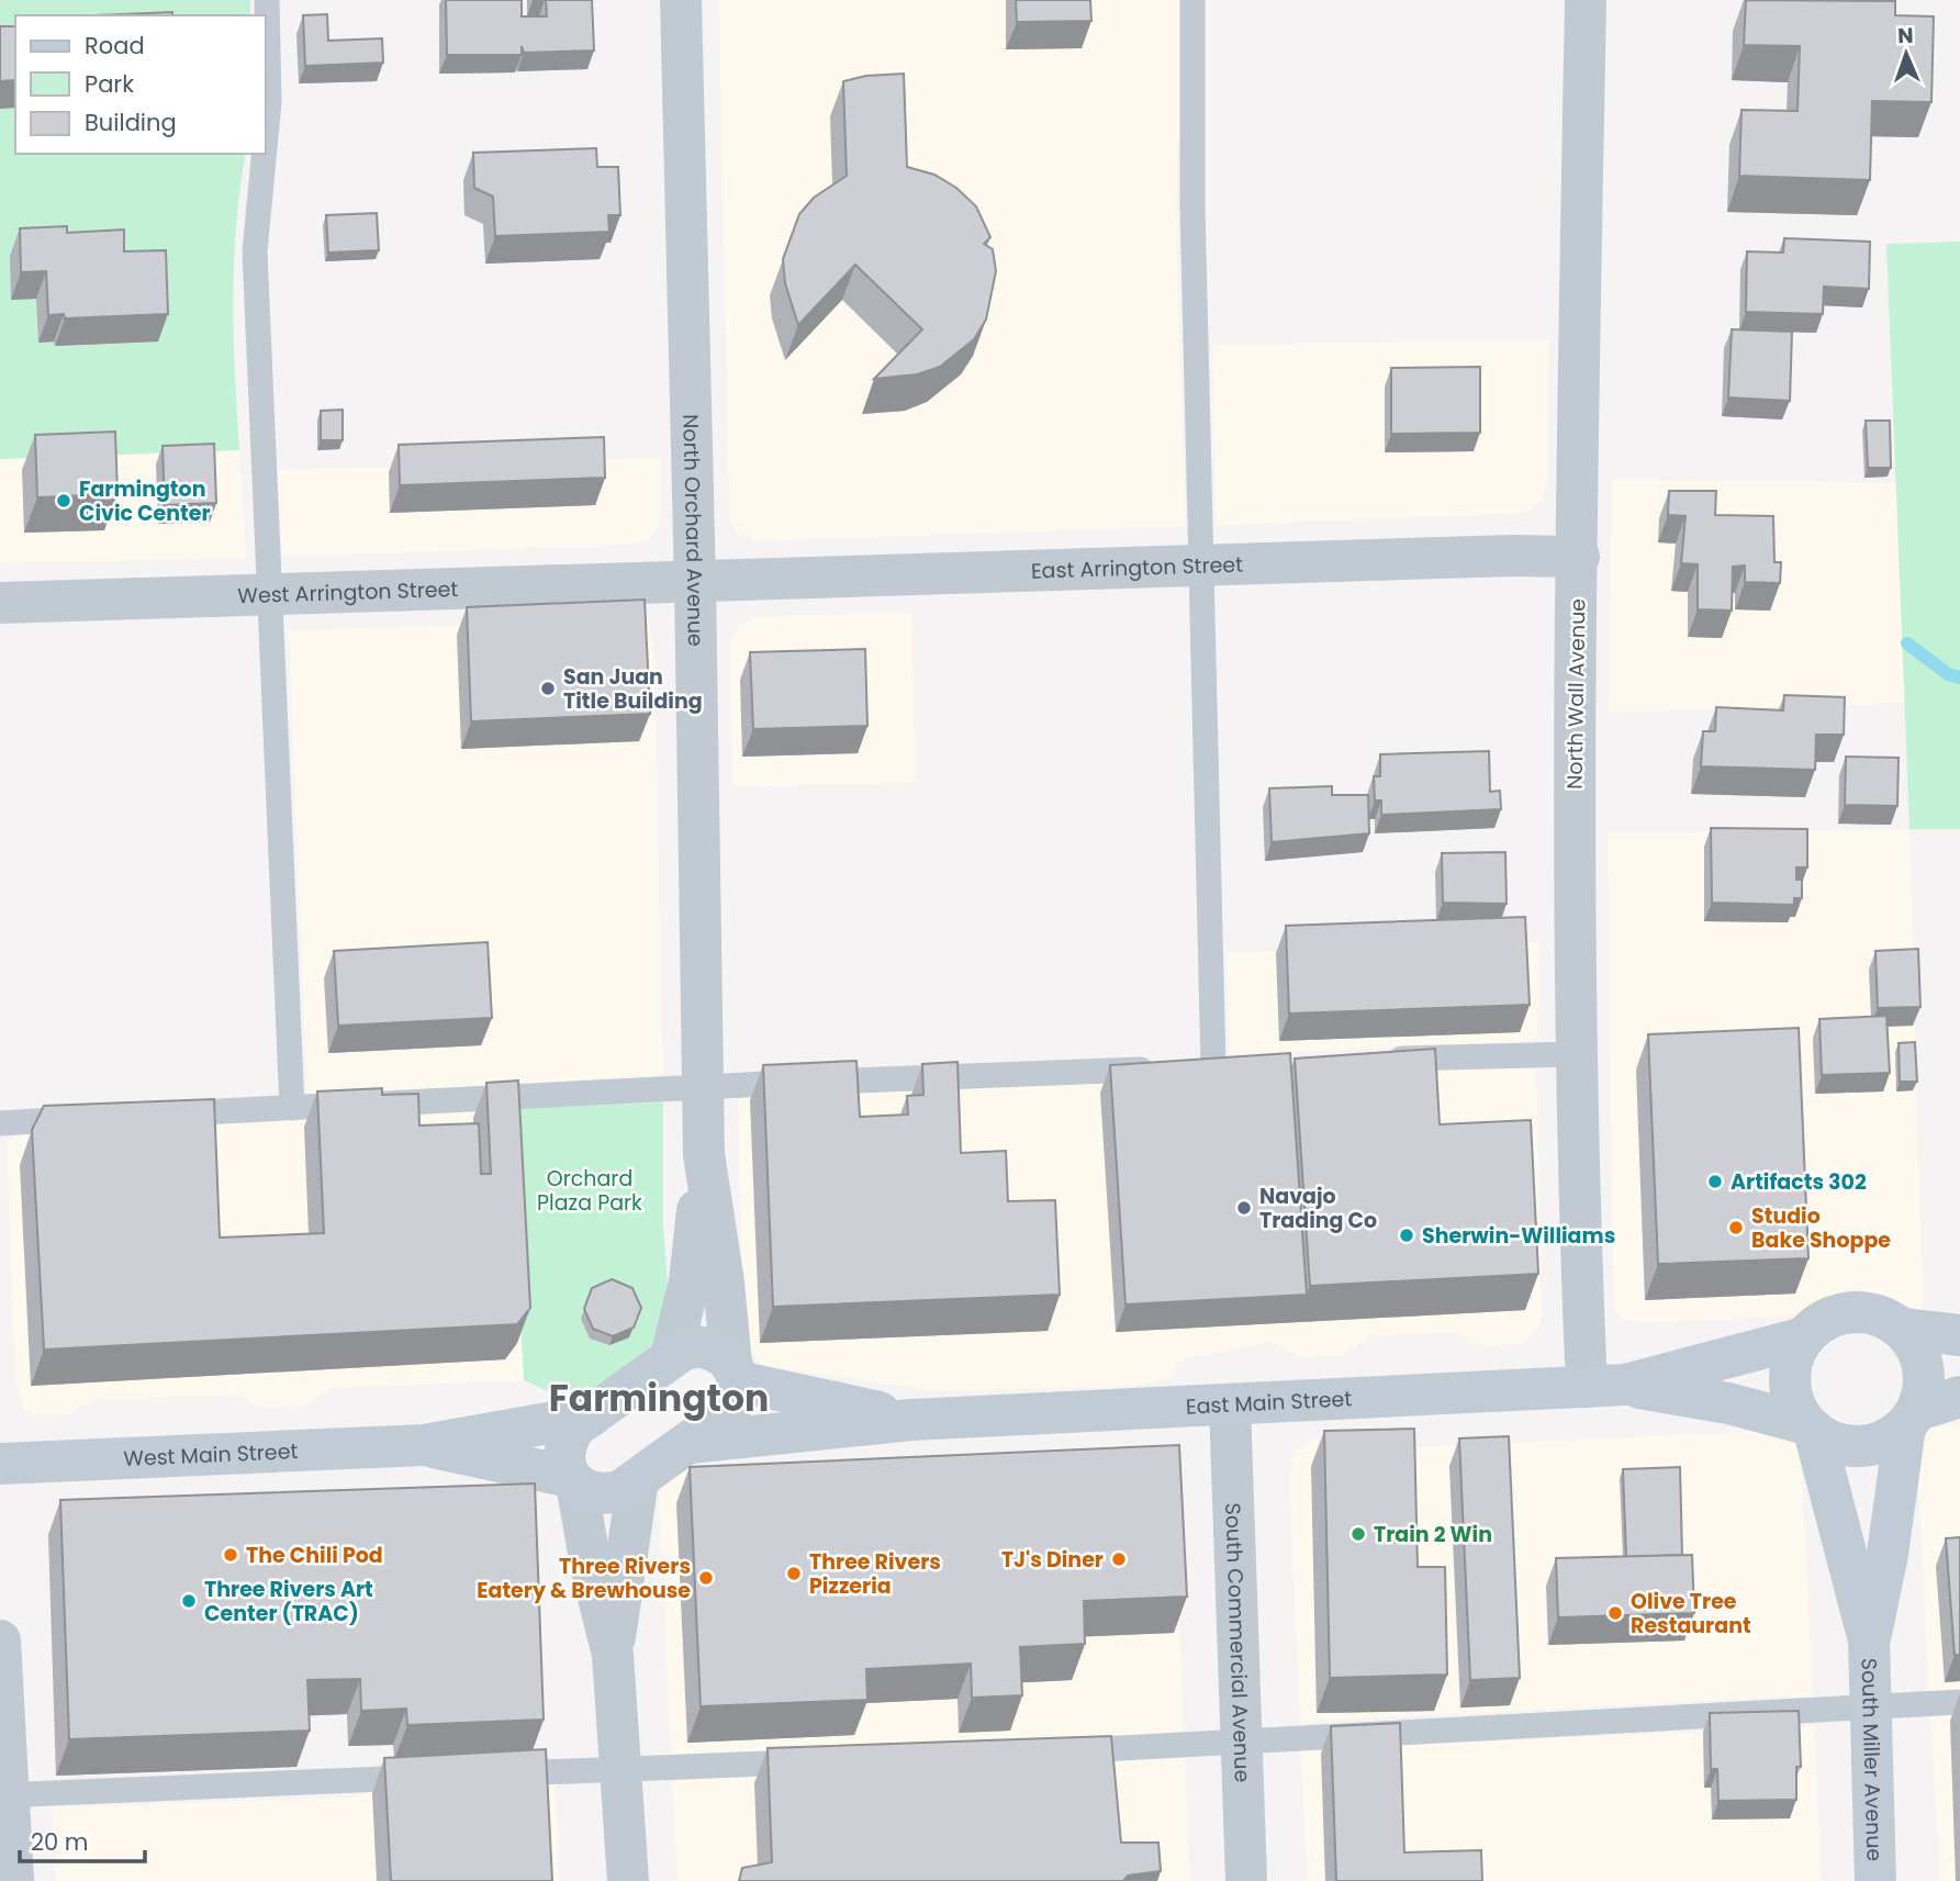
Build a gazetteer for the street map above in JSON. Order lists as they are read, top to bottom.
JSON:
{
  "streets": {
    "main road": ["East Main Street", "West Main Street", "South Miller Avenue"],
    "street": [
      "North Orchard Avenue",
      "East Arrington Street",
      "West Arrington Street",
      "North Wall Avenue",
      "South Commercial Avenue"
    ]
  },
  "crossings": [
    ["North Orchard Avenue", "East Arrington Street"],
    ["North Orchard Avenue", "West Arrington Street"],
    ["North Orchard Avenue", "East Main Street"],
    ["East Arrington Street", "West Arrington Street"],
    ["East Arrington Street", "North Wall Avenue"],
    ["North Wall Avenue", "East Main Street"],
    ["East Main Street", "South Commercial Avenue"],
    ["East Main Street", "South Miller Avenue"]
  ],
  "districts": ["Farmington"],
  "parks": ["Orchard Plaza Park"],
  "places": [
    "Farmington Civic Center",
    "San Juan Title Building",
    "Artifacts 302",
    "Navajo Trading Co",
    "Studio Bake Shoppe",
    "Sherwin-Williams",
    "Train 2 Win",
    "The Chili Pod",
    "TJ's Diner",
    "Three Rivers Pizzeria",
    "Three Rivers Eatery & Brewhouse",
    "Three Rivers Art Center (TRAC)",
    "Olive Tree Restaurant"
  ],
  "legend": ["Road", "Park", "Building"],
  "scale_bar": "20 m",
  "north": "top"
}
